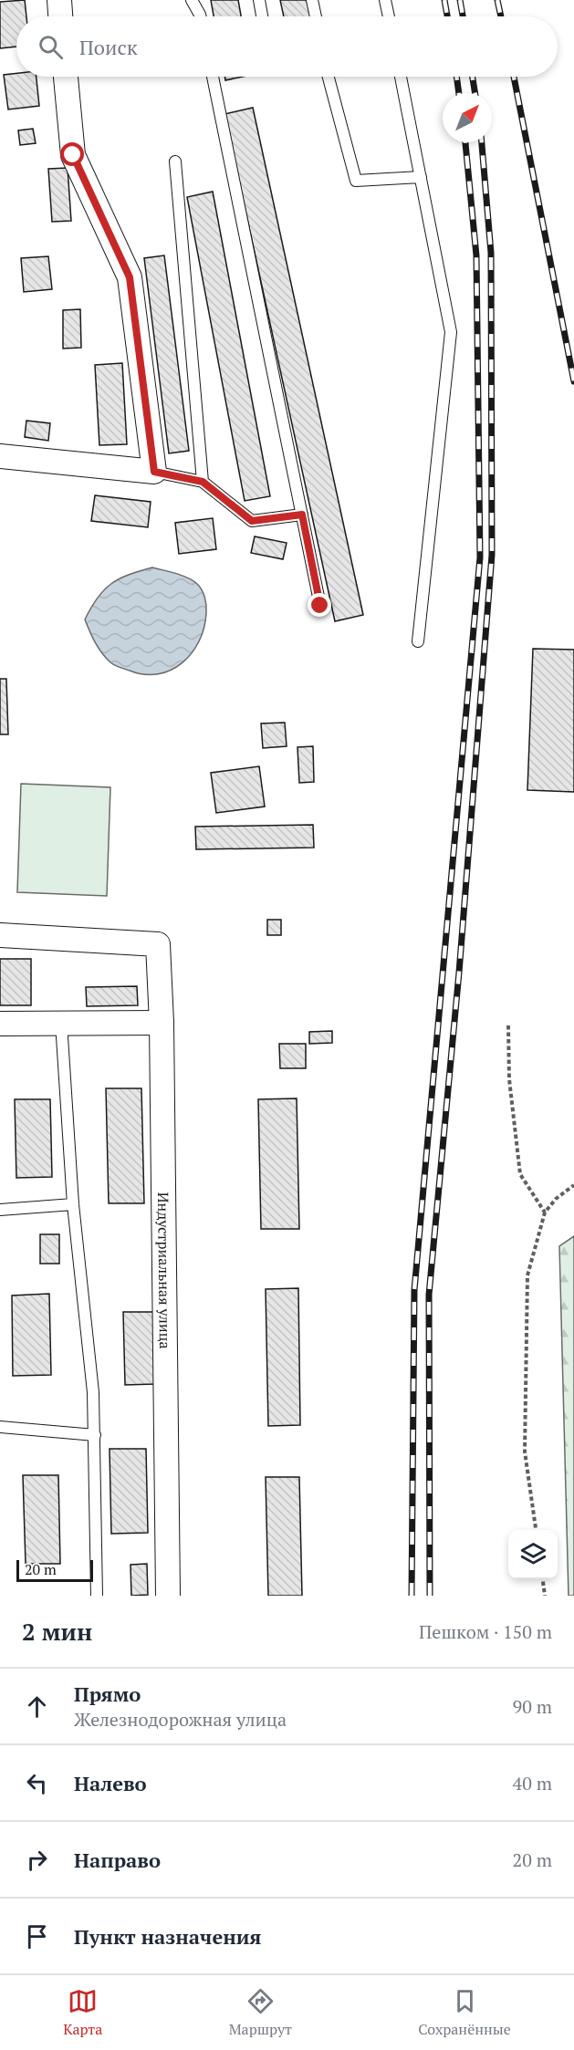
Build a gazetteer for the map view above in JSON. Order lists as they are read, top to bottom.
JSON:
{
  "streets": {
    "street": ["Индустриальная улица"]
  },
  "scale_bar": "20 m",
  "north": "top right",
  "page": {
    "search": "Поиск",
    "scale": "20 m",
    "heading": ["2 мин", "Пешком · 150 m"],
    "list": [
      ["Прямо", "Железнодорожная улица", "90 m"],
      ["Налево", "40 m"],
      ["Направо", "20 m"],
      "Пункт назначения"
    ],
    "nav": ["Карта", "Маршрут", "Сохранённые"]
  }
}
